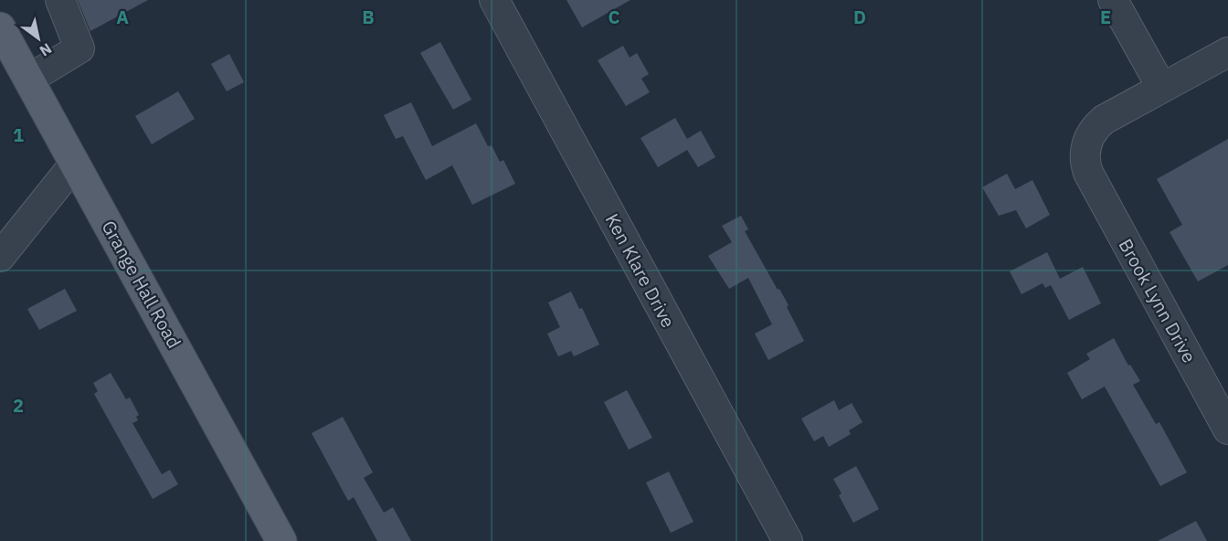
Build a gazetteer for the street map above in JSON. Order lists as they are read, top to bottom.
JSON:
{
  "streets": {
    "main road": ["Grange Hall Road"],
    "street": ["Ken Klare Drive", "Brook Lynn Drive"]
  },
  "north": "bottom right",
  "grid": {
    "columns": [
      "A",
      "B",
      "C",
      "D",
      "E"
    ],
    "rows": ["1", "2"]
  }
}
